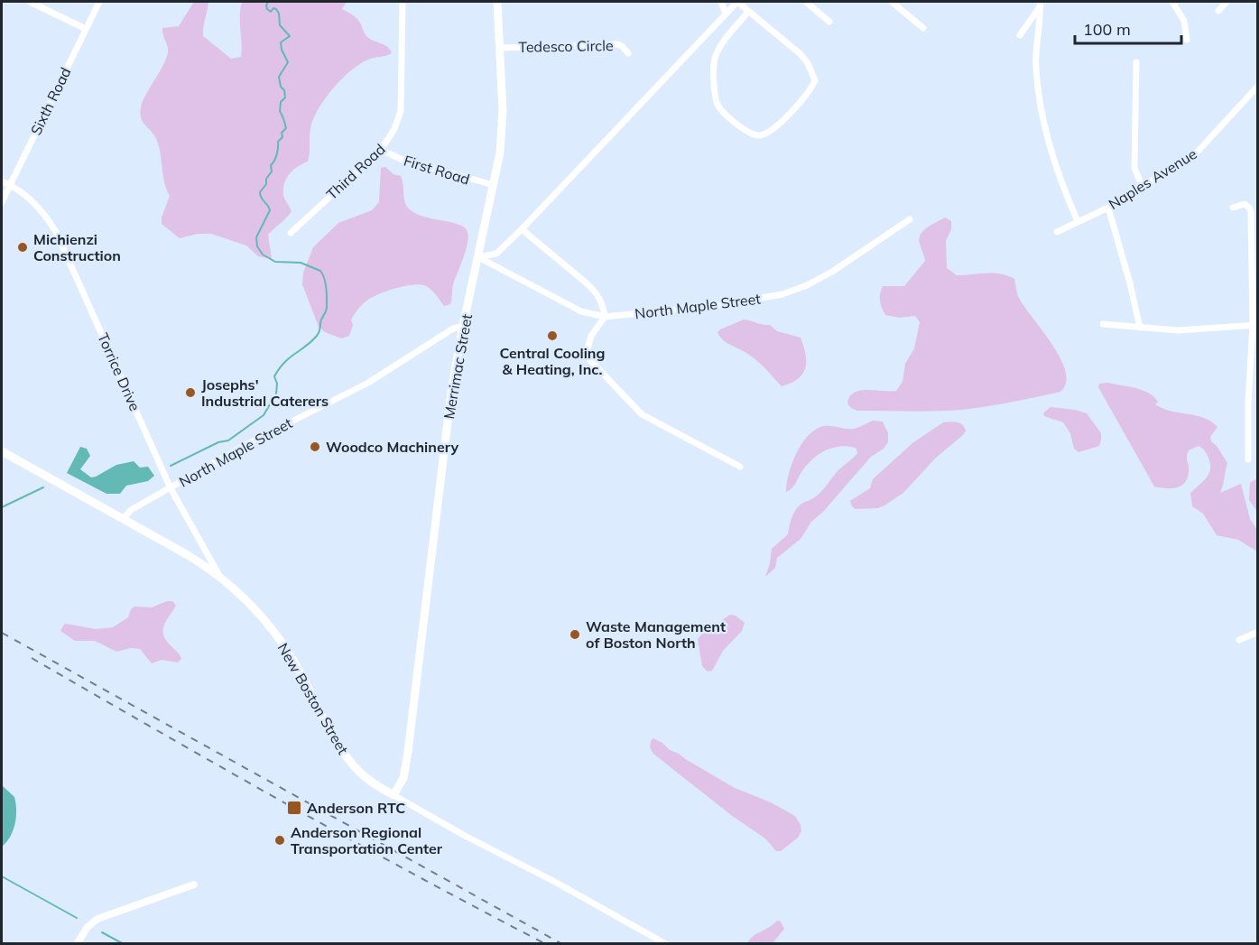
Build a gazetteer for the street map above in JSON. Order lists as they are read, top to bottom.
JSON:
{
  "streets": {
    "main road": ["Merrimac Street", "New Boston Street"],
    "street": [
      "Tedesco Circle",
      "Sixth Road",
      "First Road",
      "Third Road",
      "Naples Avenue",
      "North Maple Street",
      "Torrice Drive"
    ]
  },
  "crossings": [
    ["Tedesco Circle", "Merrimac Street"],
    ["Sixth Road", "Torrice Drive"],
    ["First Road", "Third Road"],
    ["First Road", "Merrimac Street"],
    ["North Maple Street", "Merrimac Street"],
    ["North Maple Street", "Torrice Drive"],
    ["North Maple Street", "New Boston Street"],
    ["Merrimac Street", "New Boston Street"],
    ["Torrice Drive", "New Boston Street"]
  ],
  "places": {
    "other": [
      "Michienzi Construction",
      "Central Cooling & Heating, Inc.",
      "Josephs' Industrial Caterers",
      "Woodco Machinery",
      "Waste Management of Boston North",
      "Anderson Regional Transportation Center"
    ],
    "transit": ["Anderson RTC"]
  },
  "scale_bar": "100 m"
}
